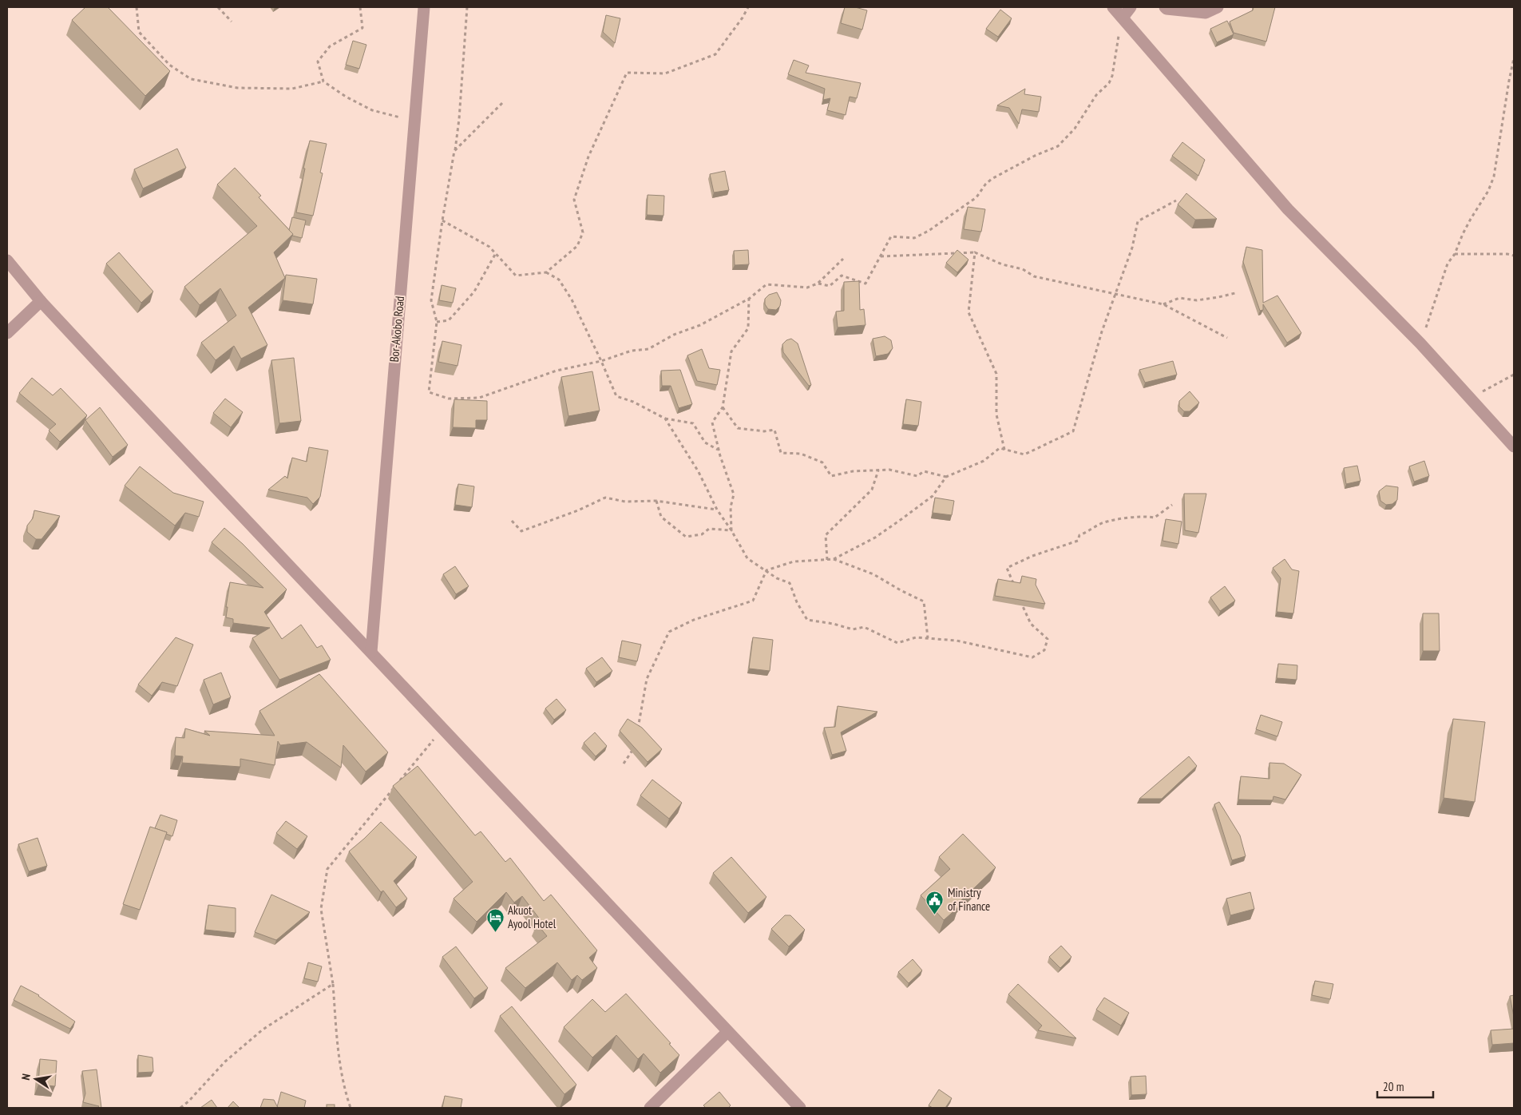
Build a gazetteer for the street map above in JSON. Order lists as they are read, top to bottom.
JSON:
{
  "streets": {
    "street": ["Bor-Akobo Road"]
  },
  "places": {
    "public building": ["Ministry of Finance"],
    "hotel": ["Akuot Ayool Hotel"]
  },
  "scale_bar": "20 m",
  "north": "left"
}
